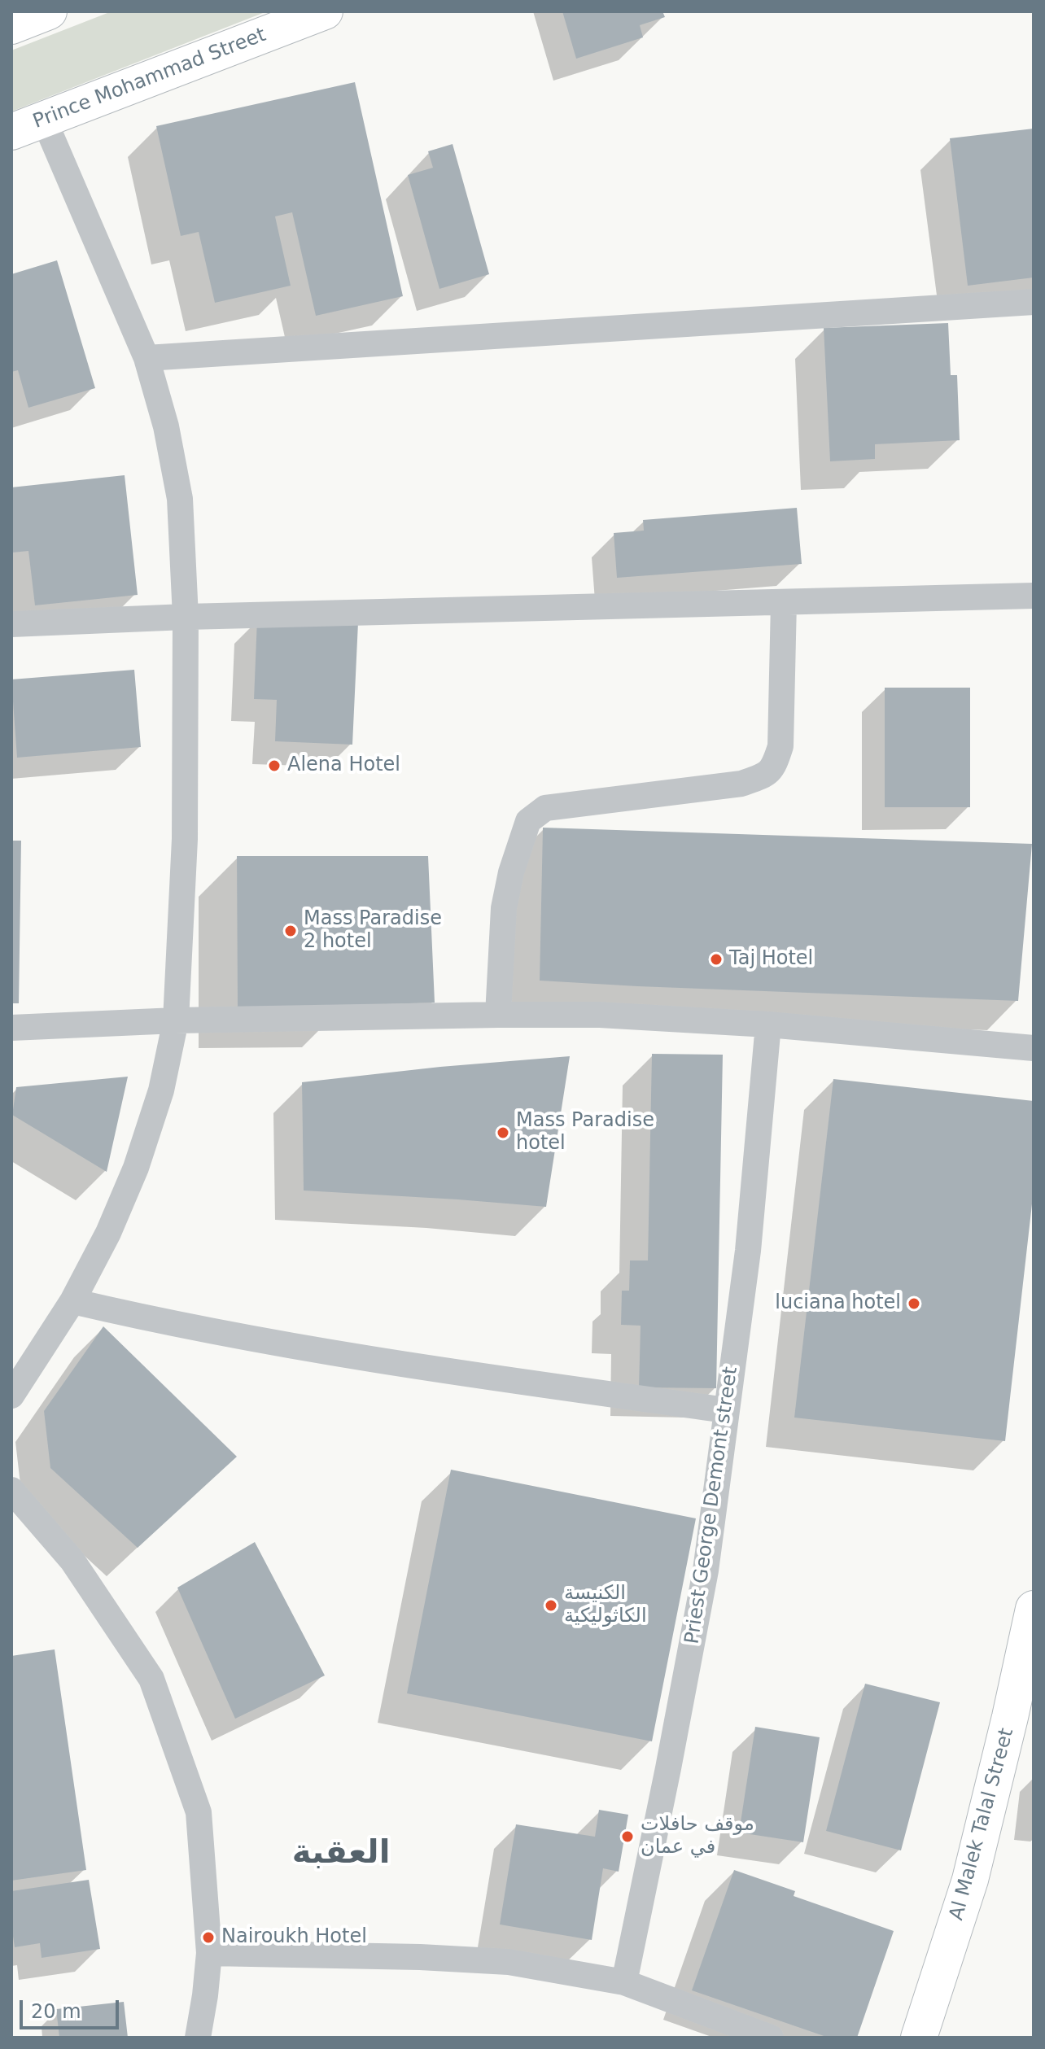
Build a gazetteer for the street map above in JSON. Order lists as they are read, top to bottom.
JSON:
{
  "streets": {
    "main road": ["Prince Mohammad Street", "Al Malek Talal Street"],
    "street": ["Priest George Demont street"]
  },
  "districts": ["العقبة"],
  "places": [
    "Alena Hotel",
    "Mass Paradise 2 hotel",
    "Taj Hotel",
    "Mass Paradise hotel",
    "luciana hotel",
    "الكنيسة الكاثوليكية",
    "موقف حافلات في عمان",
    "Nairoukh Hotel"
  ],
  "scale_bar": "20 m"
}
